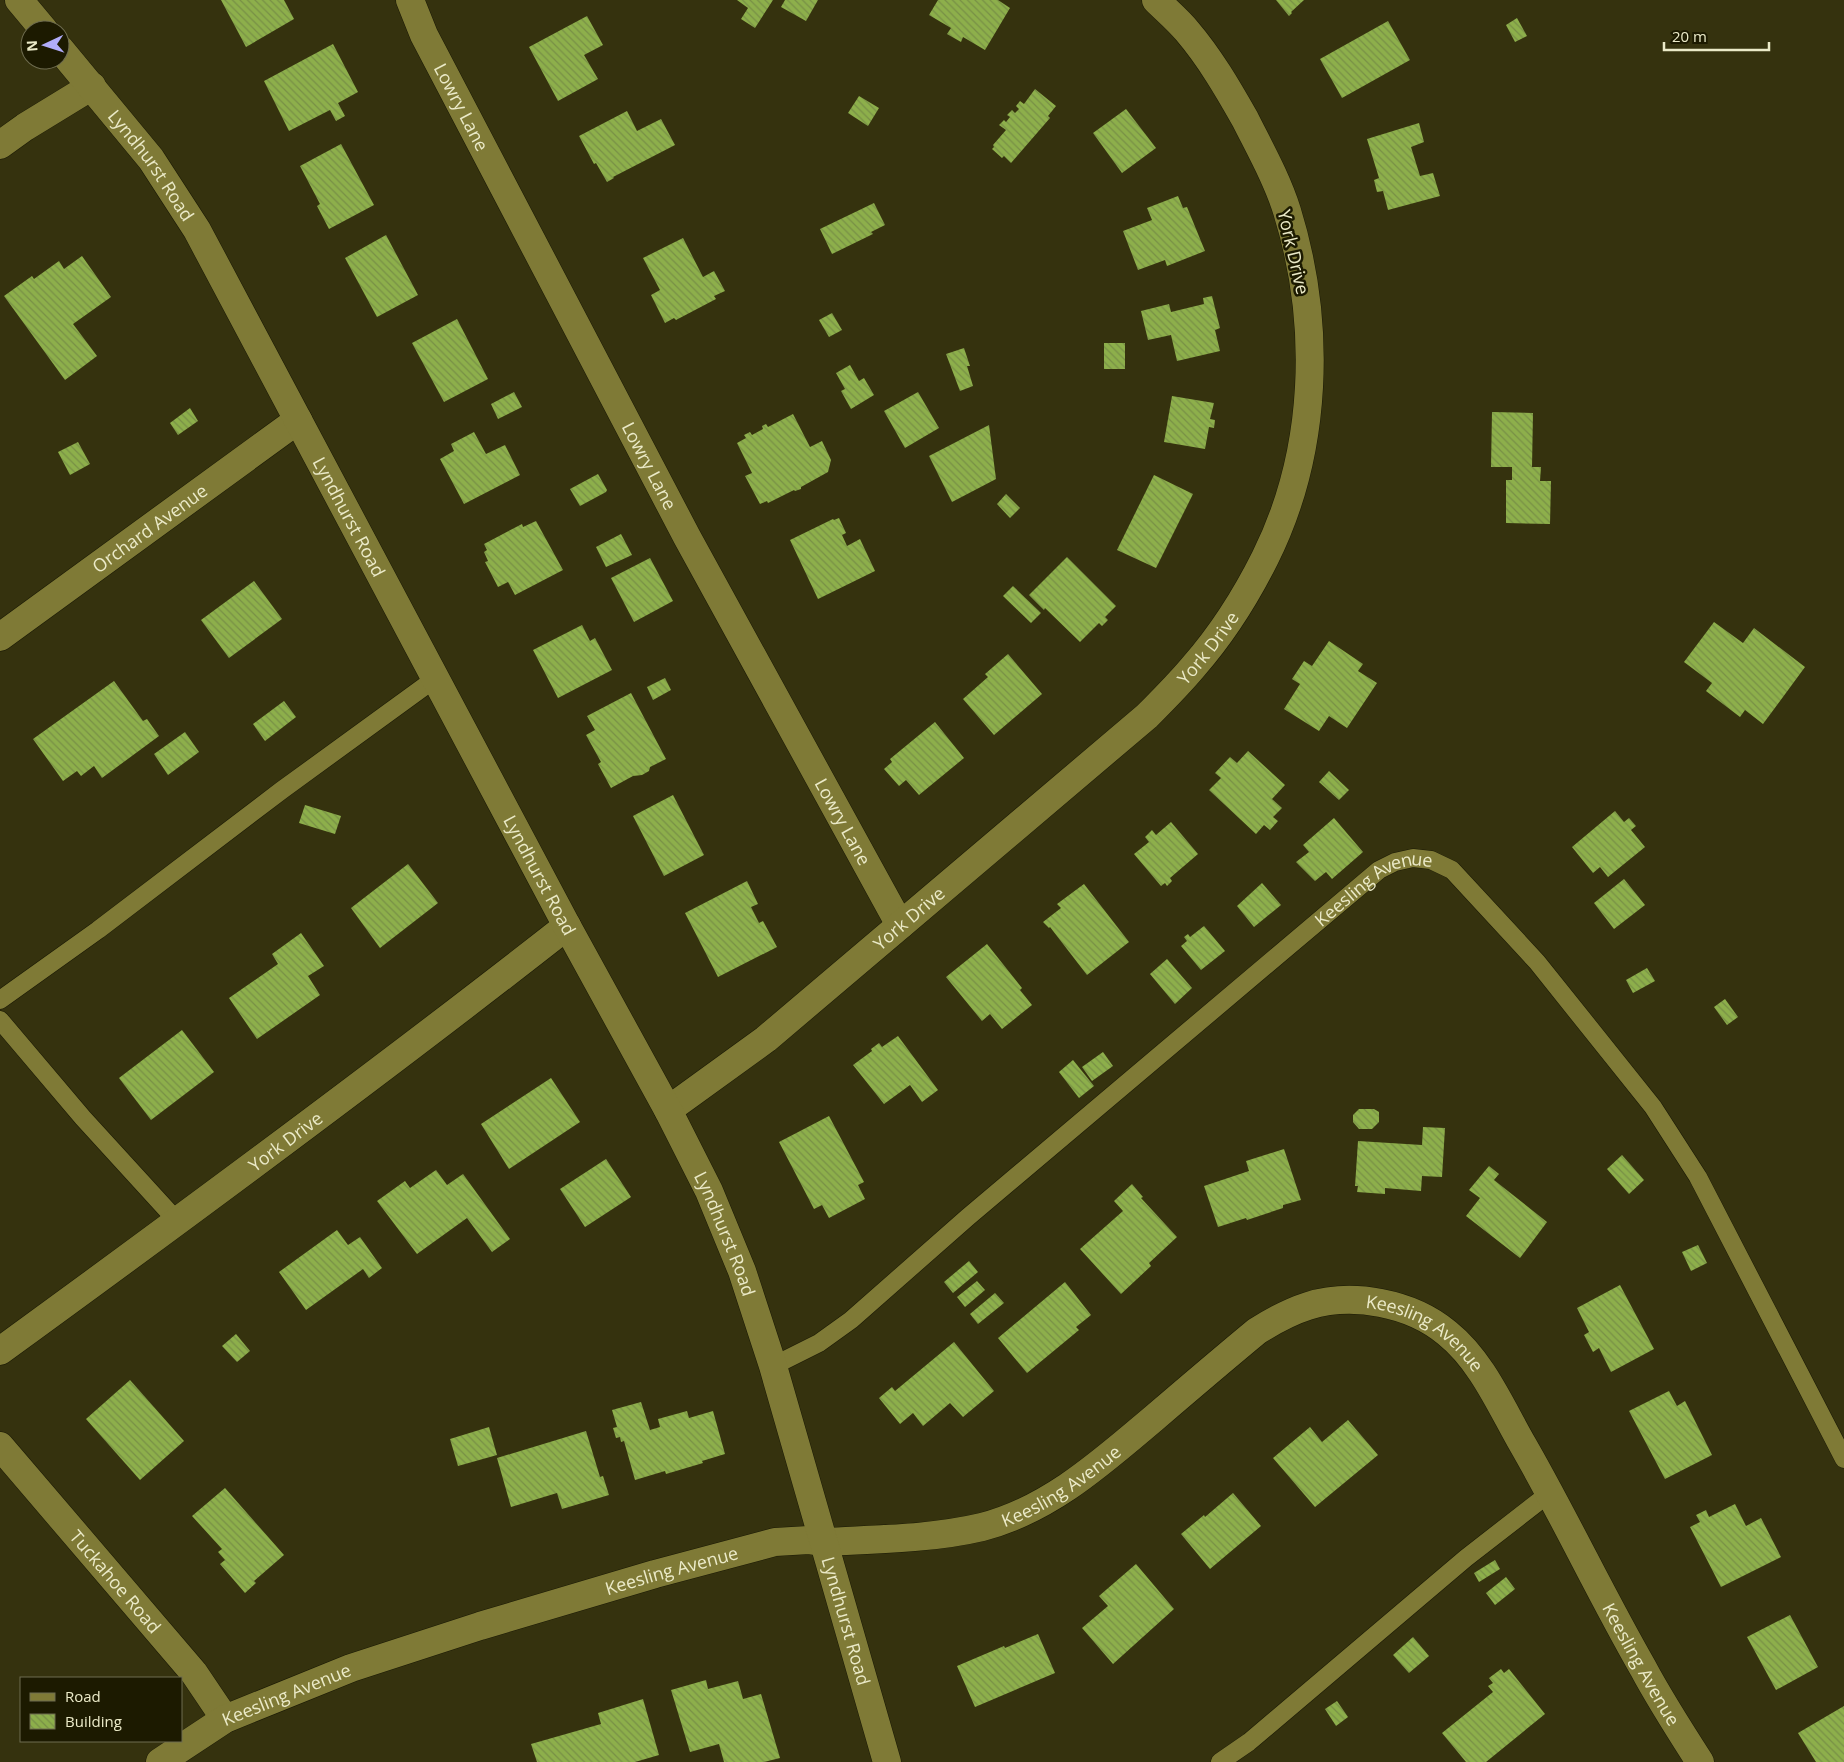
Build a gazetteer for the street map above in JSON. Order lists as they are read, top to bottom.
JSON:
{
  "streets": {
    "street": [
      "Lowry Lane",
      "Lyndhurst Road",
      "York Drive",
      "Orchard Avenue",
      "Keesling Avenue",
      "Tuckahoe Road"
    ]
  },
  "crossings": [
    ["Lowry Lane", "York Drive"],
    ["Lyndhurst Road", "York Drive"],
    ["Lyndhurst Road", "Orchard Avenue"],
    ["Lyndhurst Road", "Keesling Avenue"],
    ["Keesling Avenue", "Tuckahoe Road"]
  ],
  "legend": ["Road", "Building"],
  "scale_bar": "20 m",
  "north": "left"
}
